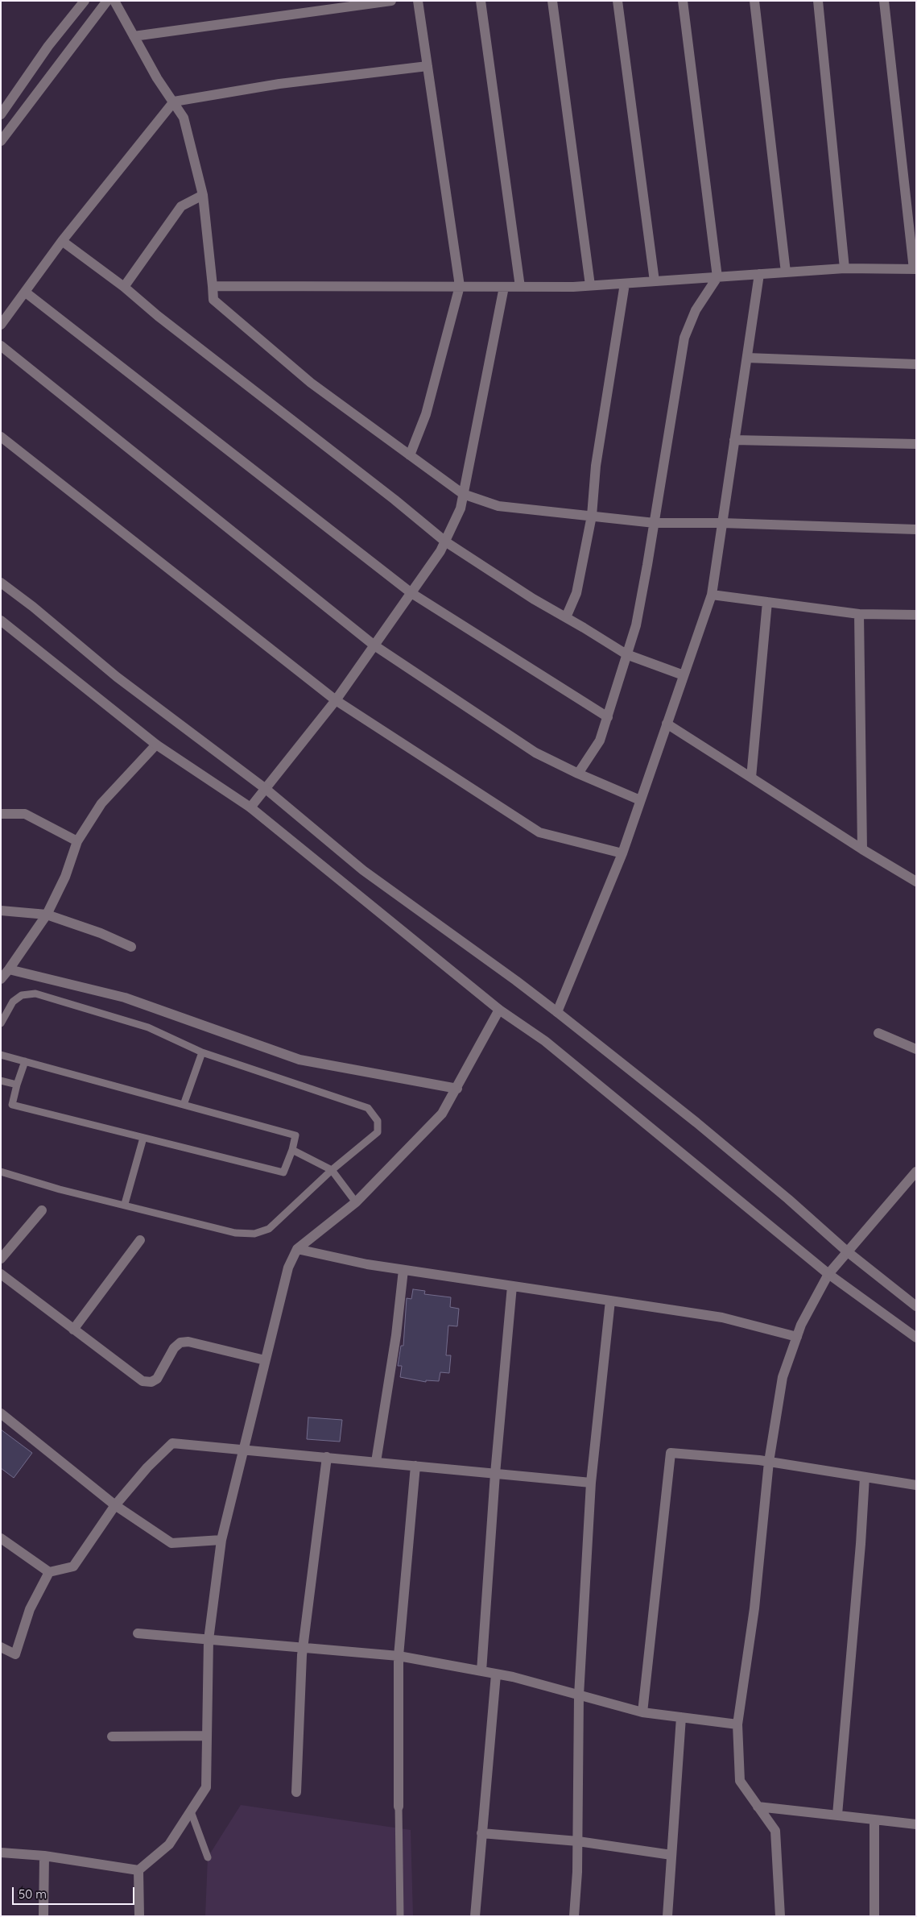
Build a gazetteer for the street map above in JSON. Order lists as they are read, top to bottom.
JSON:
{
  "scale_bar": "50 m"
}
